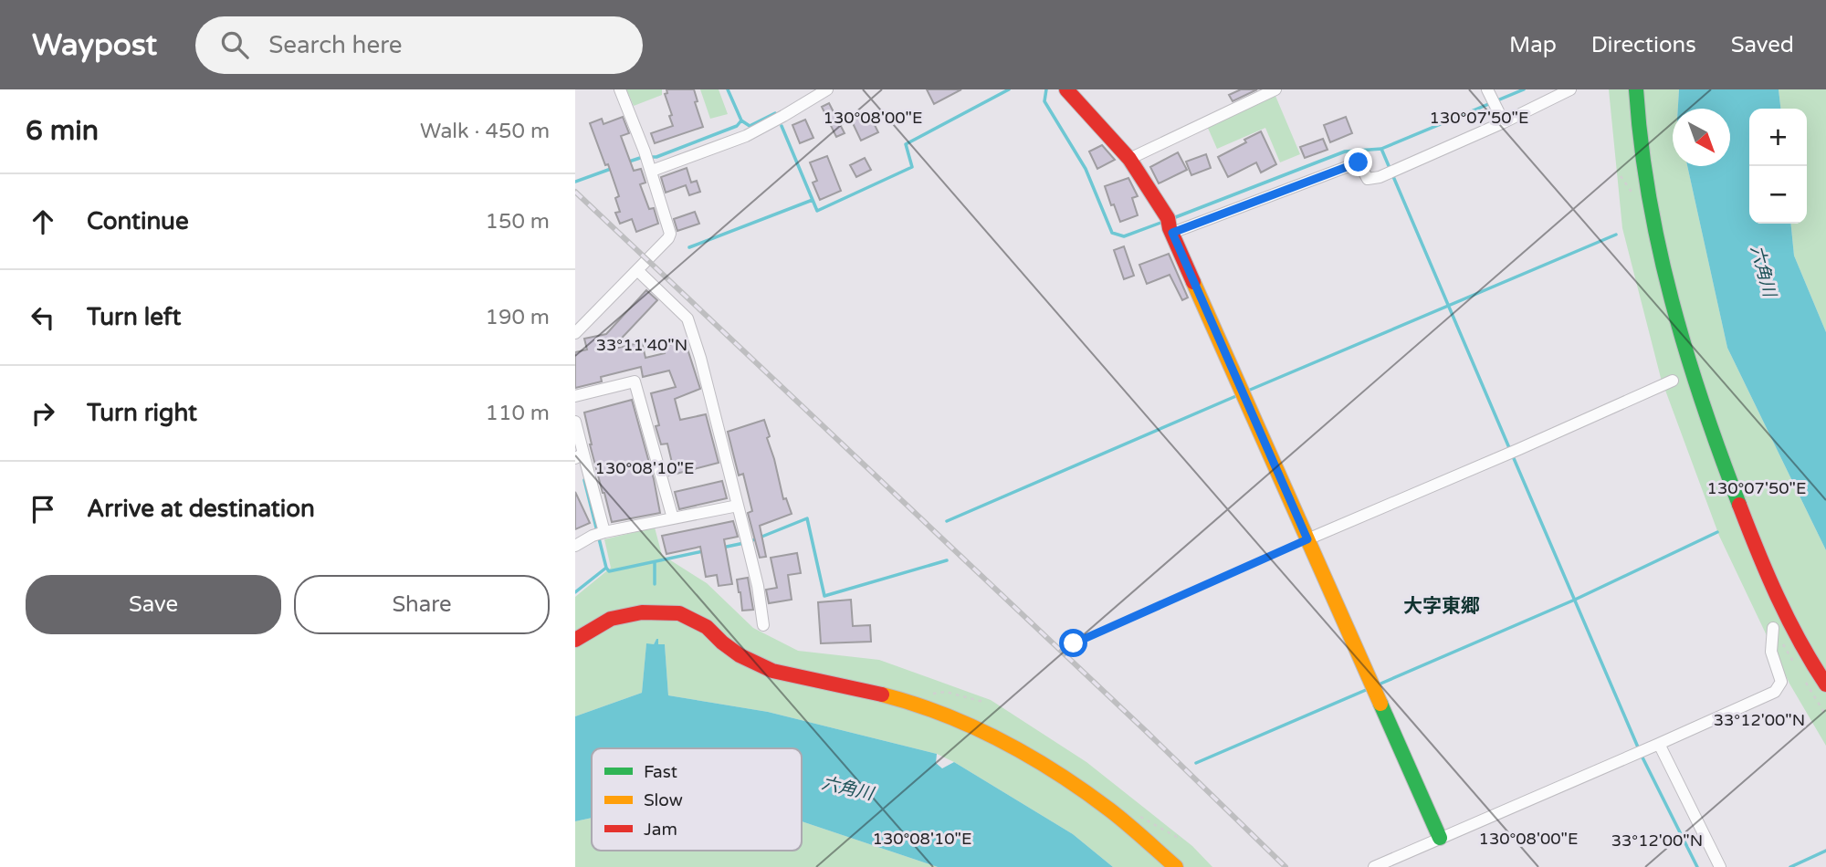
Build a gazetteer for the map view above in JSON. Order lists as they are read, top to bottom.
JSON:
{
  "districts": ["大字東郷"],
  "water": ["六角川"],
  "legend": ["Fast", "Slow", "Jam"],
  "north": "bottom right",
  "page": {
    "header": "Waypost",
    "search": "Search here",
    "nav": ["Map", "Directions", "Saved"],
    "heading": ["6 min", "Walk · 450 m"],
    "map_buttons": ["+", "−"],
    "list": [
      ["Continue", "150 m"],
      ["Turn left", "190 m"],
      ["Turn right", "110 m"],
      "Arrive at destination"
    ],
    "buttons": ["Save", "Share"]
  },
  "coordinates": [
    "130°08'00\"E",
    "130°07'50\"E",
    "33°11'40\"N",
    "130°08'10\"E",
    "33°12'00\"N"
  ]
}
